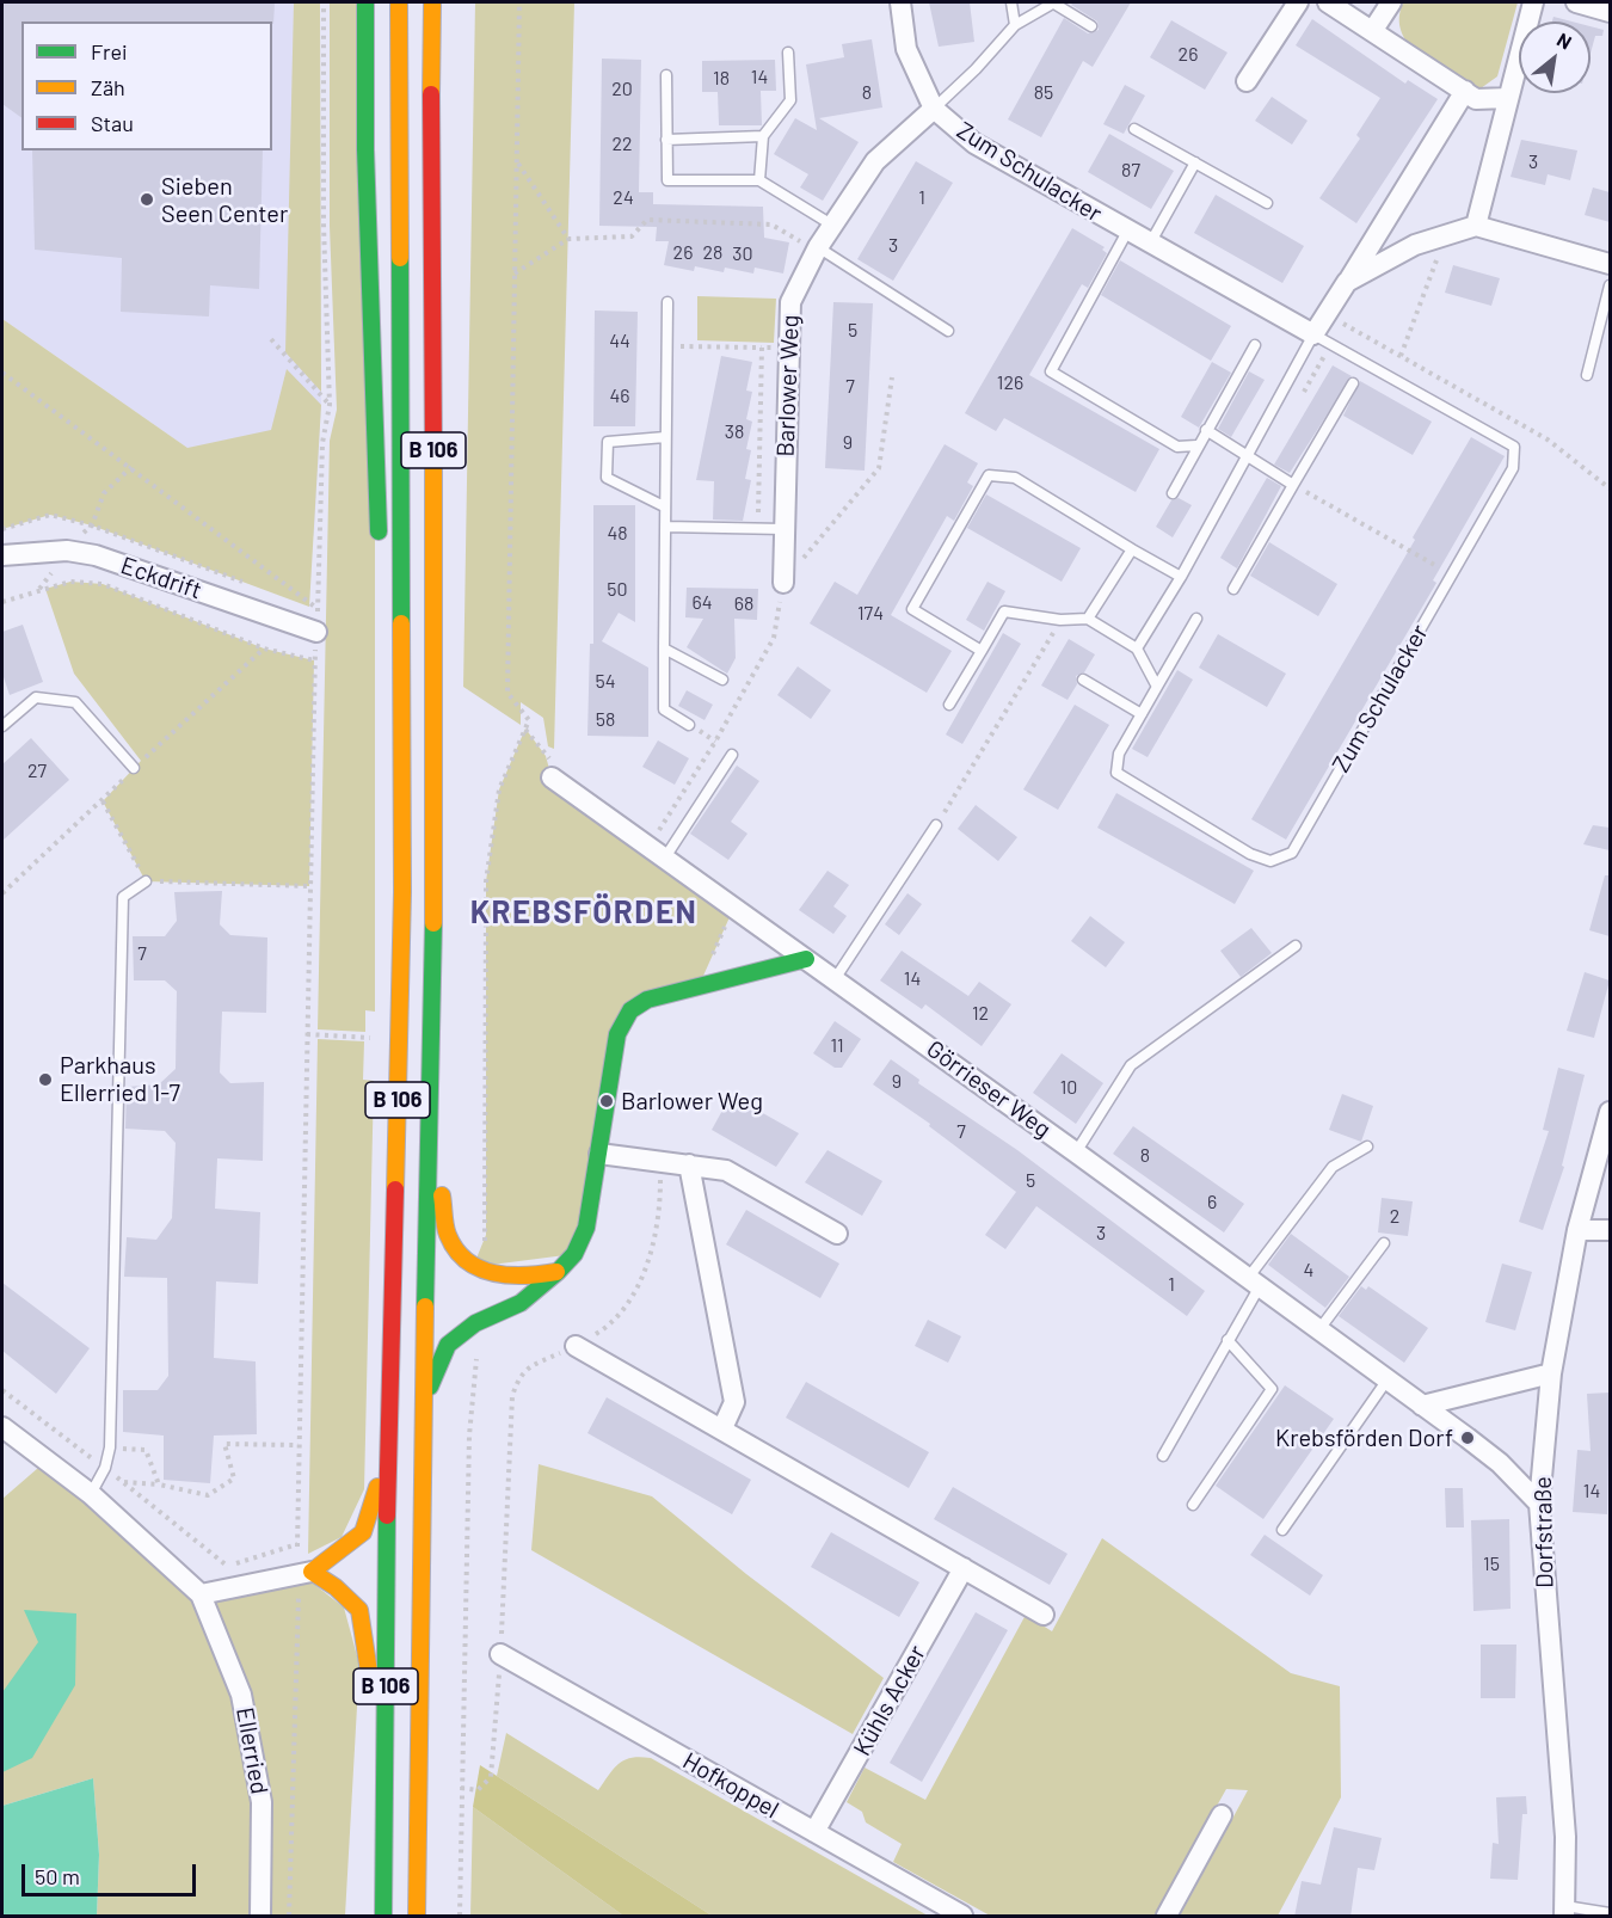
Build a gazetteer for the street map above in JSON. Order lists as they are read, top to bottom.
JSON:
{
  "streets": {
    "highway": ["B 106"],
    "street": [
      "Zum Schulacker",
      "Barlower Weg",
      "Eckdrift",
      "Görrieser Weg",
      "Dorfstraße",
      "Kühls Acker",
      "Ellerried",
      "Hofkoppel"
    ]
  },
  "crossings": [
    ["Zum Schulacker", "Barlower Weg"],
    ["Görrieser Weg", "Dorfstraße"],
    ["Kühls Acker", "Hofkoppel"]
  ],
  "districts": ["KREBSFÖRDEN"],
  "places": [
    "Sieben Seen Center",
    "Parkhaus Ellerried 1-7",
    "Barlower Weg",
    "Krebsförden Dorf"
  ],
  "house_numbers": [
    "26",
    "14",
    "18",
    "20",
    "8",
    "85",
    "22",
    "3",
    "87",
    "24",
    "1",
    "3",
    "26",
    "28",
    "30",
    "5",
    "44",
    "126",
    "7",
    "46",
    "38",
    "9",
    "48",
    "50",
    "64",
    "68",
    "174",
    "54",
    "58",
    "27",
    "7",
    "14",
    "12",
    "11",
    "9",
    "10",
    "7",
    "8",
    "5",
    "6",
    "2",
    "3",
    "4",
    "1",
    "14",
    "15"
  ],
  "legend": ["Frei", "Zäh", "Stau"],
  "scale_bar": "50 m",
  "north": "top right"
}
